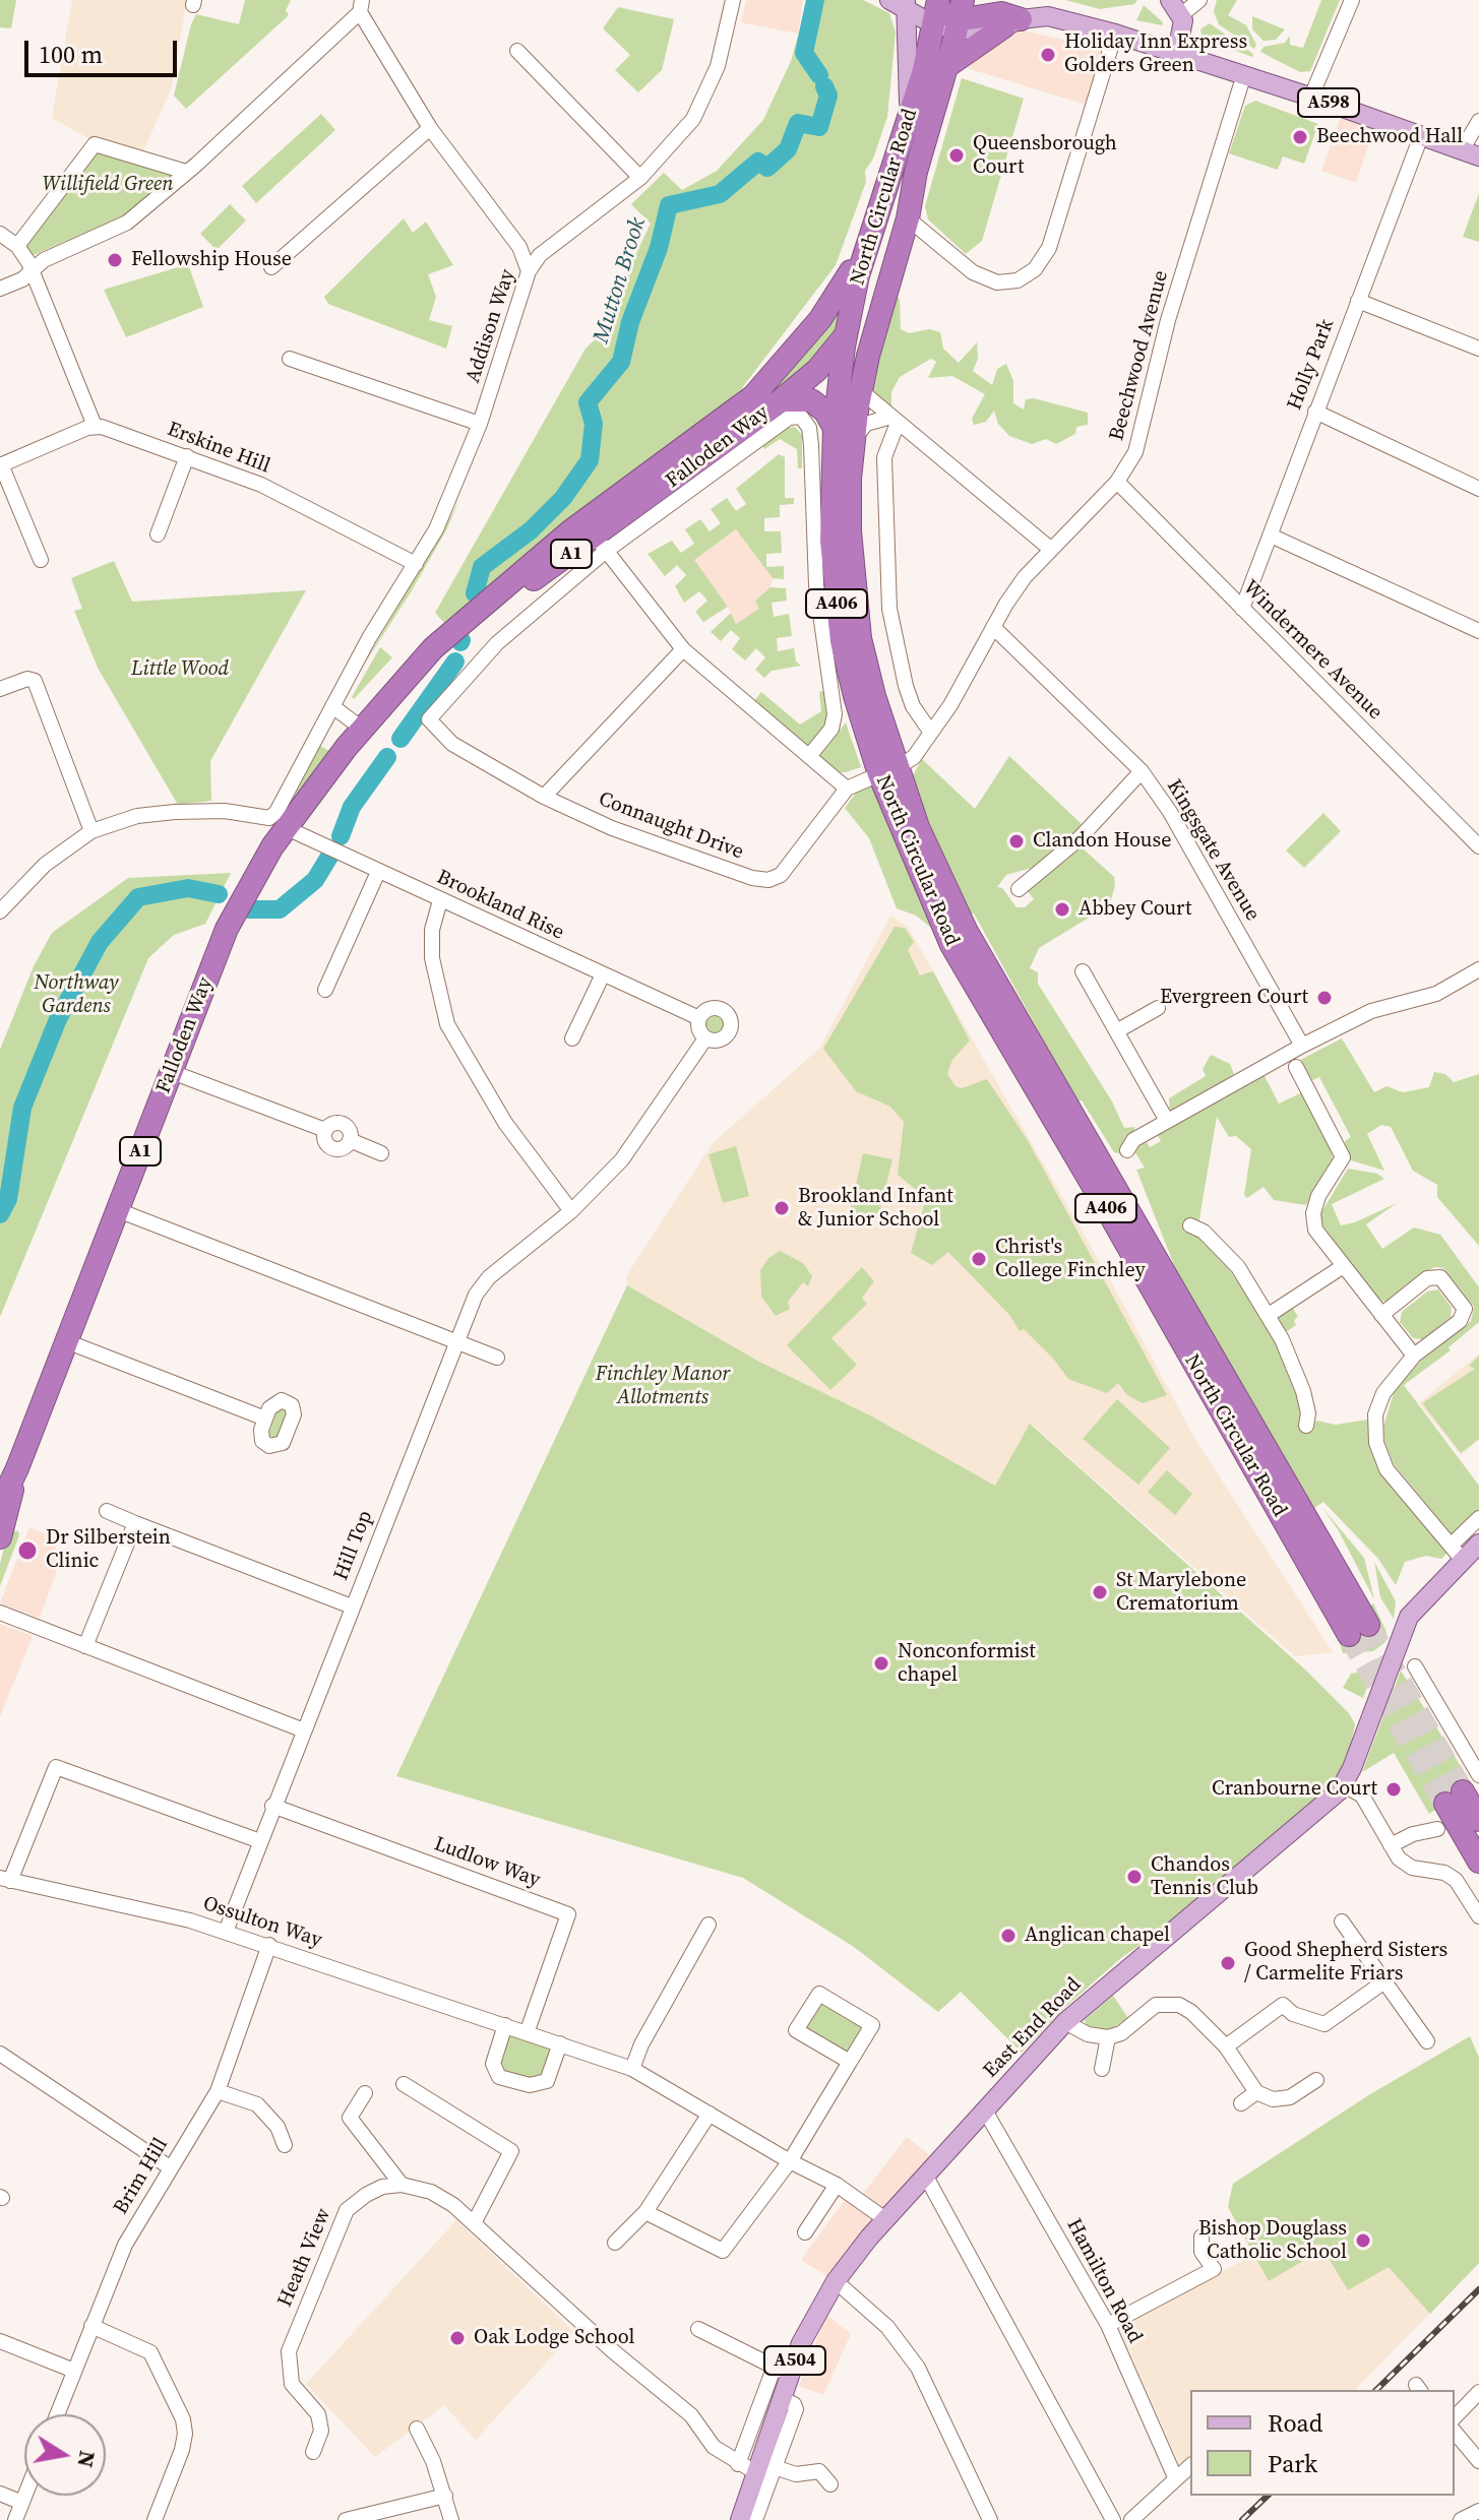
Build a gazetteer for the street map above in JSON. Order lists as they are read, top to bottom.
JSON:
{
  "streets": {
    "highway": [
      "North Circular Road",
      "Falloden Way",
      "A1",
      "A406"
    ],
    "main road": ["A598", "East End Road", "A504"],
    "street": [
      "Addison Way",
      "Beechwood Avenue",
      "Holly Park",
      "Erskine Hill",
      "Windermere Avenue",
      "Connaught Drive",
      "Kingsgate Avenue",
      "Brookland Rise",
      "Hill Top",
      "Ludlow Way",
      "Ossulton Way",
      "Brim Hill",
      "Heath View",
      "Hamilton Road"
    ]
  },
  "crossings": [
    ["A598", "Beechwood Avenue"],
    ["A598", "Holly Park"],
    ["North Circular Road", "Beechwood Avenue"],
    ["North Circular Road", "Falloden Way"],
    ["North Circular Road", "A406"],
    ["North Circular Road", "Connaught Drive"],
    ["Addison Way", "Falloden Way"],
    ["Addison Way", "Erskine Hill"],
    ["Addison Way", "Brookland Rise"],
    ["Beechwood Avenue", "Windermere Avenue"],
    ["Beechwood Avenue", "Connaught Drive"],
    ["Beechwood Avenue", "Kingsgate Avenue"],
    ["Holly Park", "Windermere Avenue"],
    ["Falloden Way", "Connaught Drive"],
    ["Falloden Way", "Brookland Rise"],
    ["Brookland Rise", "Hill Top"],
    ["Hill Top", "Ludlow Way"],
    ["Hill Top", "Ossulton Way"],
    ["Ludlow Way", "Ossulton Way"],
    ["Ossulton Way", "East End Road"],
    ["Ossulton Way", "Brim Hill"],
    ["East End Road", "Hamilton Road"]
  ],
  "water": ["Mutton Brook"],
  "parks": [
    "Willifield Green",
    "Little Wood",
    "Northway Gardens",
    "Finchley Manor Allotments"
  ],
  "places": [
    "Holiday Inn Express Golders Green",
    "Beechwood Hall",
    "Queensborough Court",
    "Fellowship House",
    "Clandon House",
    "Abbey Court",
    "Evergreen Court",
    "Brookland Infant & Junior School",
    "Christ's College Finchley",
    "Dr Silberstein Clinic",
    "St Marylebone Crematorium",
    "Nonconformist chapel",
    "Cranbourne Court",
    "Chandos Tennis Club",
    "Anglican chapel",
    "Good Shepherd Sisters / Carmelite Friars",
    "Bishop Douglass Catholic School",
    "Oak Lodge School"
  ],
  "legend": ["Road", "Park"],
  "scale_bar": "100 m",
  "north": "right"
}
